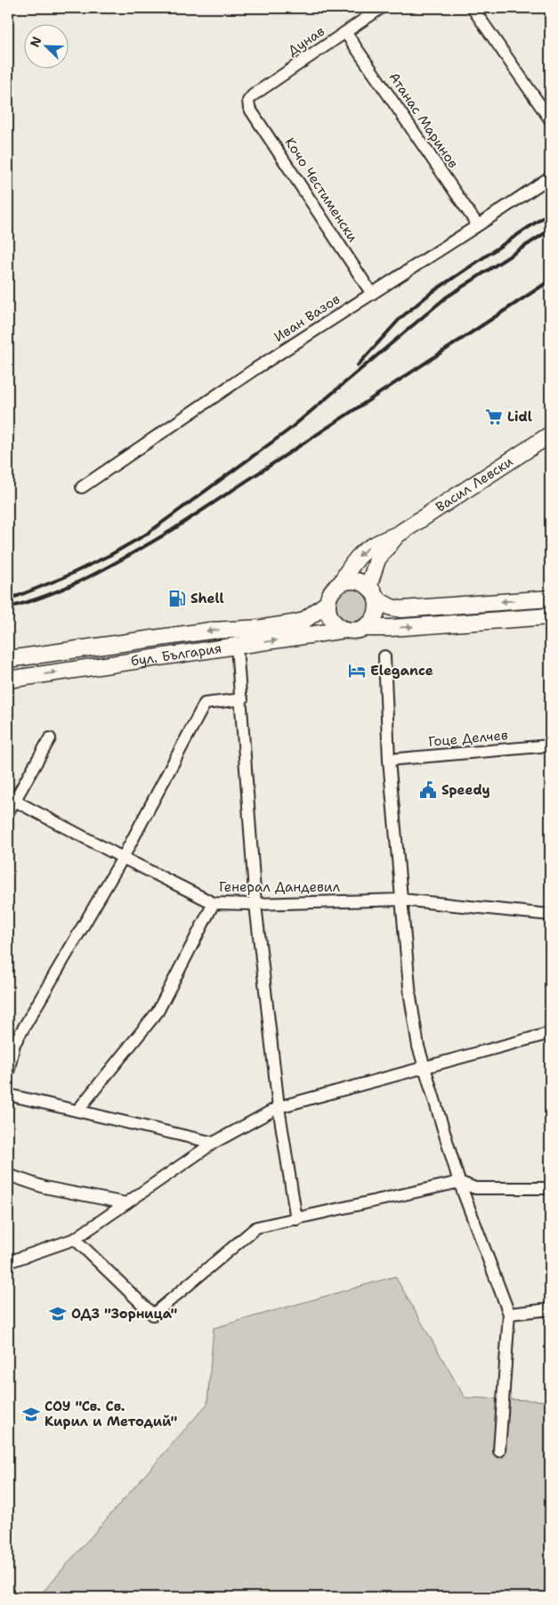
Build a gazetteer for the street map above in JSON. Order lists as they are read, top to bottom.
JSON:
{
  "streets": {
    "main road": ["Васил Левски", "бул. България"],
    "street": [
      "Дунав",
      "Атанас Маринов",
      "Кочо Честименски",
      "Иван Вазов",
      "Гоце Делчев",
      "Генерал Дандевил"
    ]
  },
  "crossings": [
    ["Дунав", "Атанас Маринов"],
    ["Дунав", "Кочо Честименски"],
    ["Атанас Маринов", "Иван Вазов"],
    ["Кочо Честименски", "Иван Вазов"],
    ["Васил Левски", "бул. България"]
  ],
  "places": {
    "supermarket": ["Lidl"],
    "fuel station": ["Shell"],
    "hotel": ["Elegance"],
    "public building": ["Speedy"],
    "school or university": ["ОДЗ \"Зорница\"", "СОУ \"Св. Св. Кирил и Методий\""]
  },
  "north": "top left"
}
